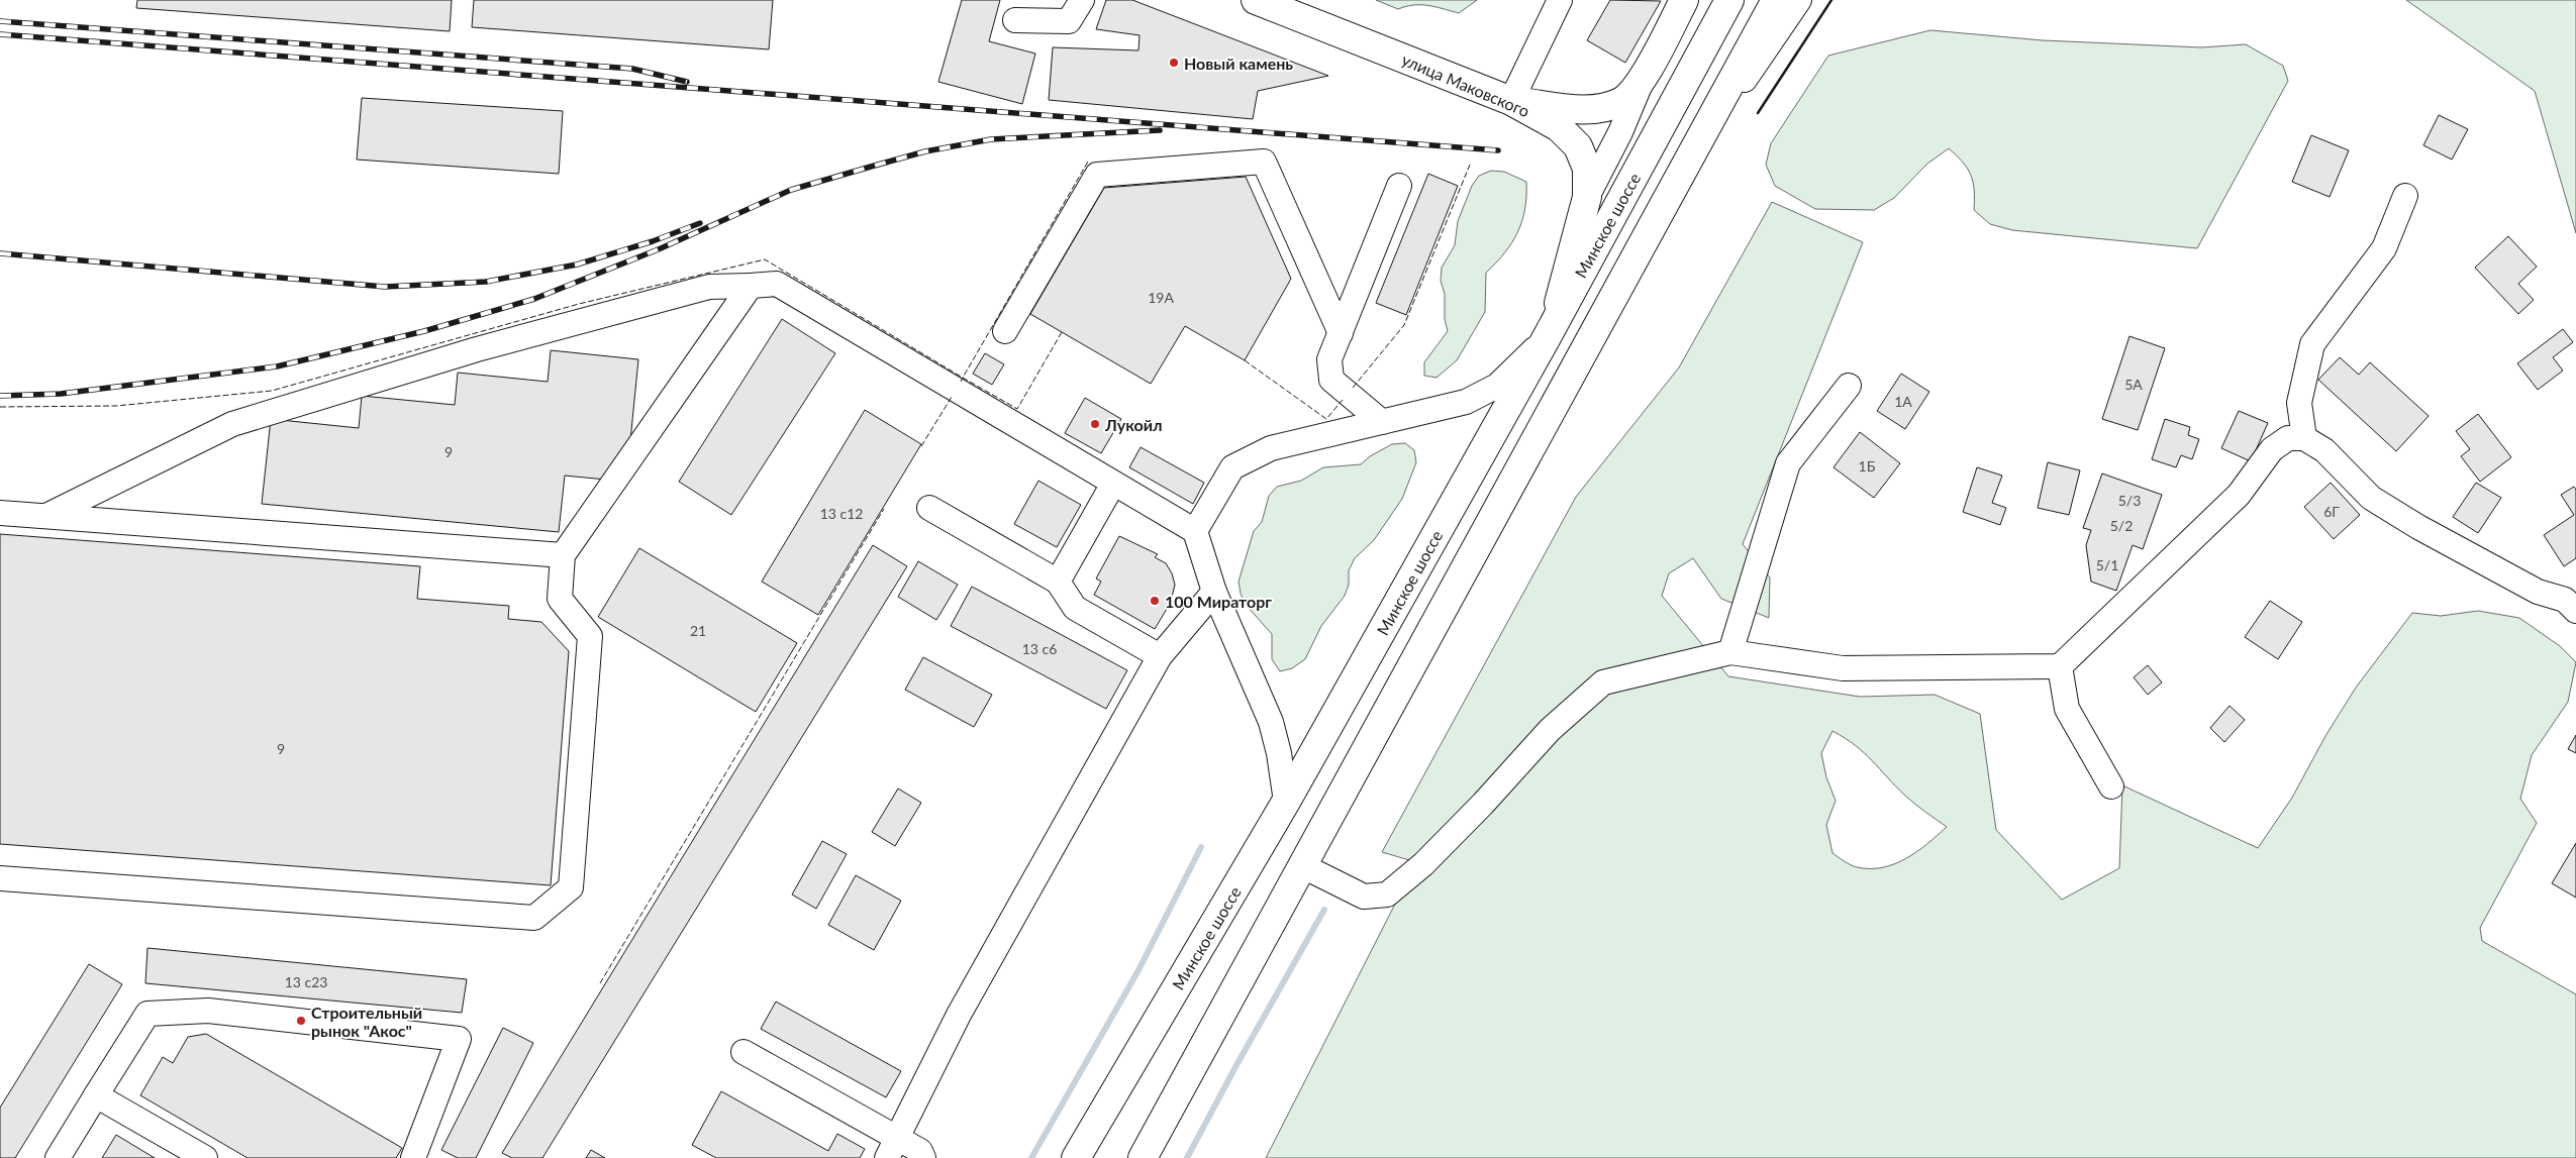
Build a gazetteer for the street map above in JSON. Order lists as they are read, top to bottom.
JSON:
{
  "streets": {
    "main road": ["улица Маковского", "Минское шоссе"]
  },
  "crossings": [
    ["улица Маковского", "Минское шоссе"]
  ],
  "places": [
    "Новый камень",
    "Лукойл",
    "100 Мираторг",
    "Строительный рынок \"Акос\""
  ],
  "house_numbers": [
    "19А",
    "5А",
    "1А",
    "9",
    "1Б",
    "5/3",
    "6Г",
    "13 с12",
    "5/2",
    "5/1",
    "21",
    "13 с6",
    "9",
    "13 с23"
  ]
}
